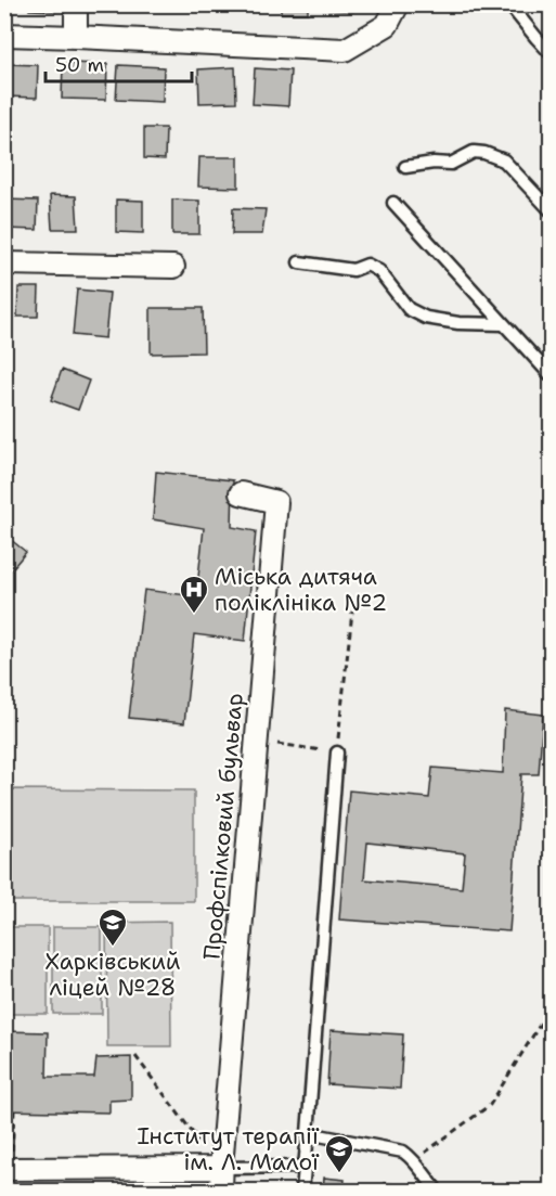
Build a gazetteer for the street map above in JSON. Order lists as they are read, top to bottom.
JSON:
{
  "streets": {
    "street": ["Профспілковий бульвар"]
  },
  "places": {
    "hospital": ["Міська дитяча поліклініка №2"],
    "school or university": ["Харківський ліцей №28", "Інститут терапії ім. Л. Малої"]
  },
  "scale_bar": "50 m"
}
